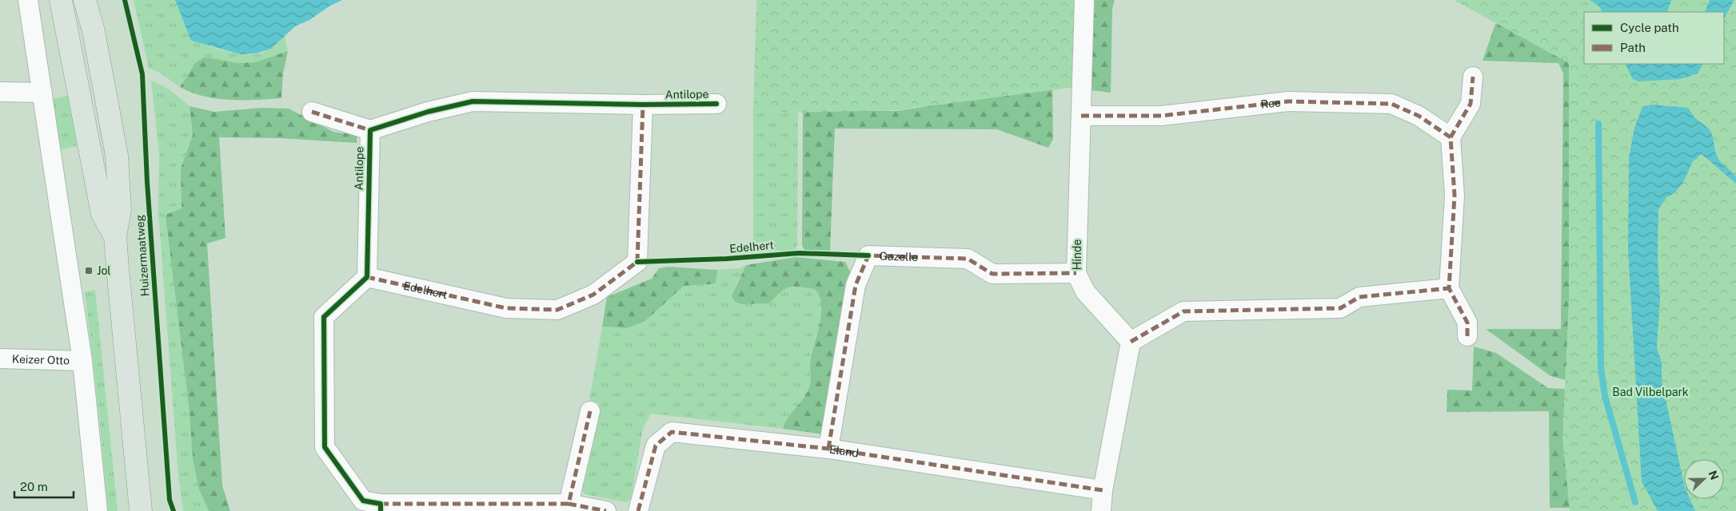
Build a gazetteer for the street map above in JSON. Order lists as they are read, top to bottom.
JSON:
{
  "streets": {
    "main road": ["Huizermaatweg"],
    "street": [
      "Antilope",
      "Ree",
      "Edelhert",
      "Hinde",
      "Gazelle",
      "Keizer Otto",
      "Eland"
    ]
  },
  "crossings": [
    ["Antilope", "Edelhert"],
    ["Ree", "Hinde"],
    ["Hinde", "Gazelle"],
    ["Gazelle", "Eland"]
  ],
  "parks": ["Bad Vilbelpark"],
  "places": {
    "transit": ["Jol"]
  },
  "legend": ["Cycle path", "Path"],
  "scale_bar": "20 m",
  "north": "right"
}
